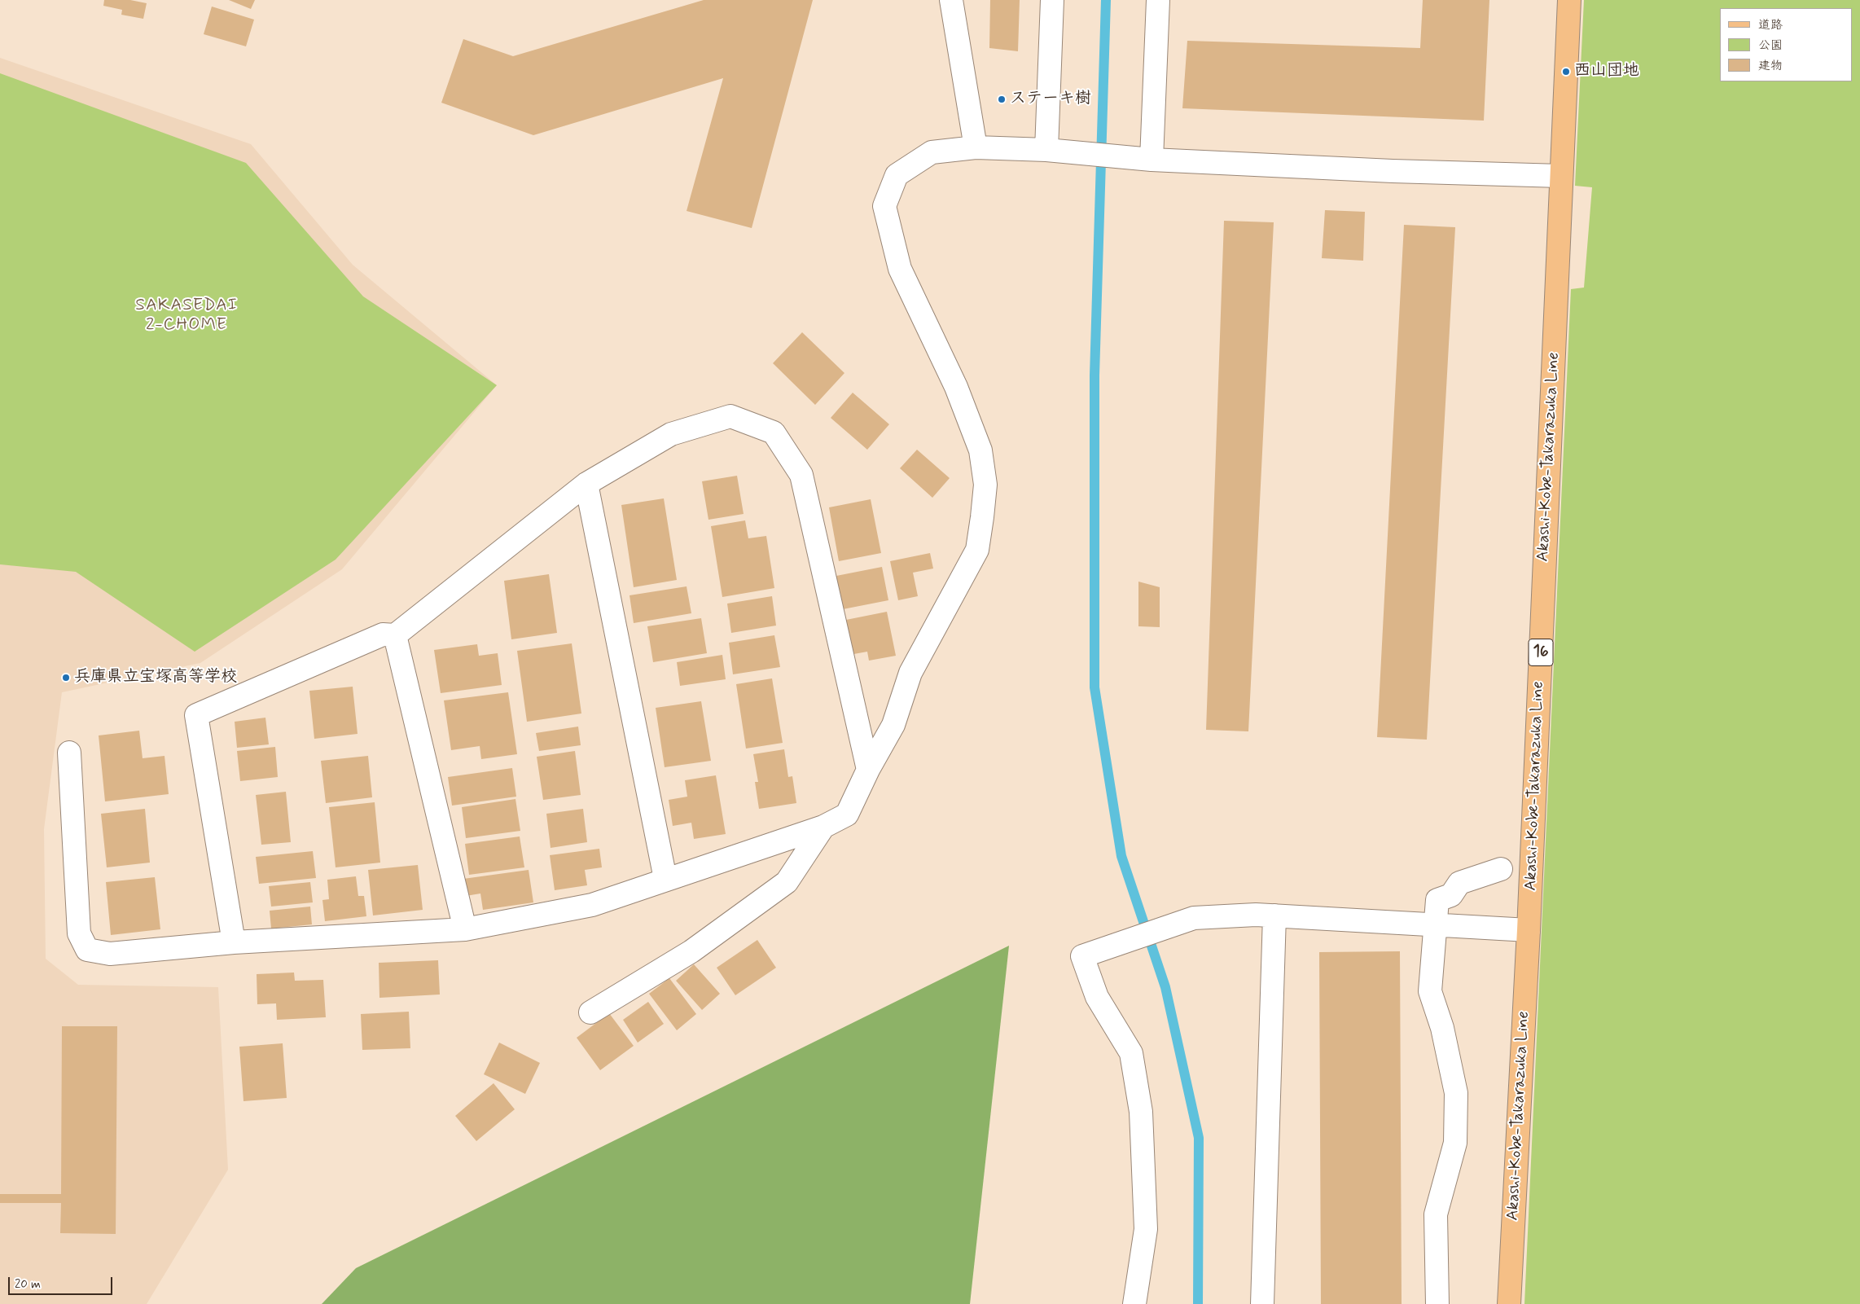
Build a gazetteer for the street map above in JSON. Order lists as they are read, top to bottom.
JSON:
{
  "streets": {
    "main road": ["Akashi-Kobe-Takarazuka Line", "16"]
  },
  "districts": ["SAKASEDAI 2-CHOME"],
  "places": ["西山団地", "ステーキ樹", "兵庫県立宝塚高等学校"],
  "legend": ["道路", "公園", "建物"],
  "scale_bar": "20 m"
}
